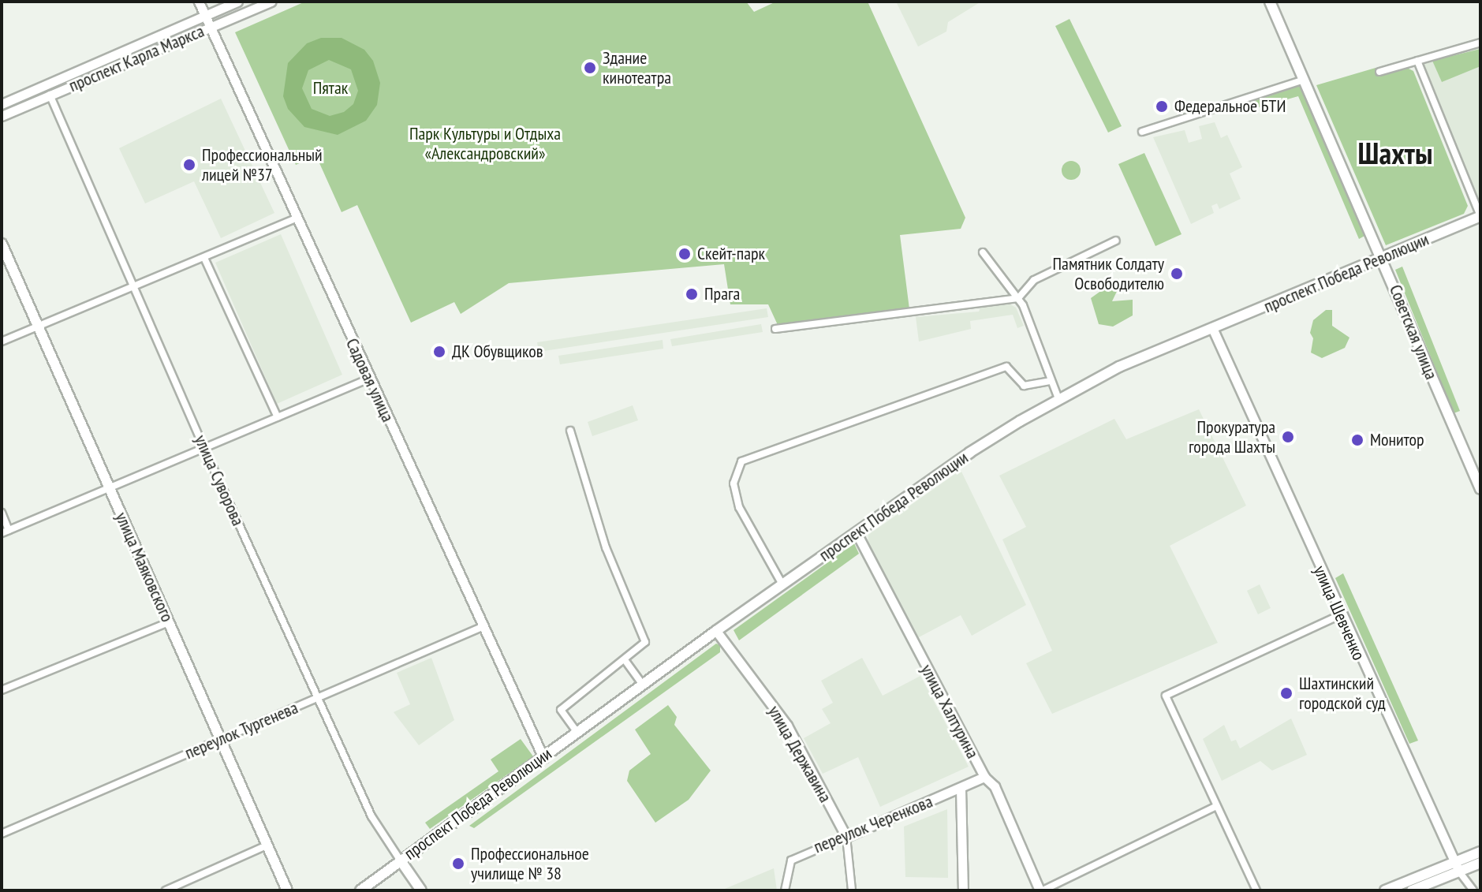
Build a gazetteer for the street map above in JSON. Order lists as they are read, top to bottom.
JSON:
{
  "streets": {
    "main road": ["проспект Победа Революции", "Советская улица", "улица Маяковского"],
    "street": [
      "проспект Карла Маркса",
      "Садовая улица",
      "улица Суворова",
      "улица Шевченко",
      "улица Халтурина",
      "переулок Тургенева",
      "улица Державина",
      "переулок Черенкова"
    ]
  },
  "crossings": [
    ["проспект Карла Маркса", "Садовая улица"],
    ["проспект Карла Маркса", "улица Суворова"],
    ["проспект Победа Революции", "Советская улица"],
    ["проспект Победа Революции", "Садовая улица"],
    ["проспект Победа Революции", "улица Суворова"],
    ["проспект Победа Революции", "улица Шевченко"],
    ["проспект Победа Революции", "улица Халтурина"],
    ["проспект Победа Революции", "улица Державина"],
    ["Садовая улица", "переулок Тургенева"],
    ["улица Суворова", "переулок Тургенева"],
    ["улица Маяковского", "переулок Тургенева"],
    ["улица Халтурина", "переулок Черенкова"],
    ["улица Державина", "переулок Черенкова"]
  ],
  "districts": ["Шахты"],
  "parks": ["Пятак", "Парк Культуры и Отдыха «Александровский»"],
  "places": [
    "Здание кинотеатра",
    "Федеральное БТИ",
    "Профессиональный лицей №37",
    "Скейт-парк",
    "Памятник Солдату Освободителю",
    "Прага",
    "ДК Обувщиков",
    "Прокуратура города Шахты",
    "Монитор",
    "Шахтинский городской суд",
    "Профессиональное училище № 38"
  ]
}
